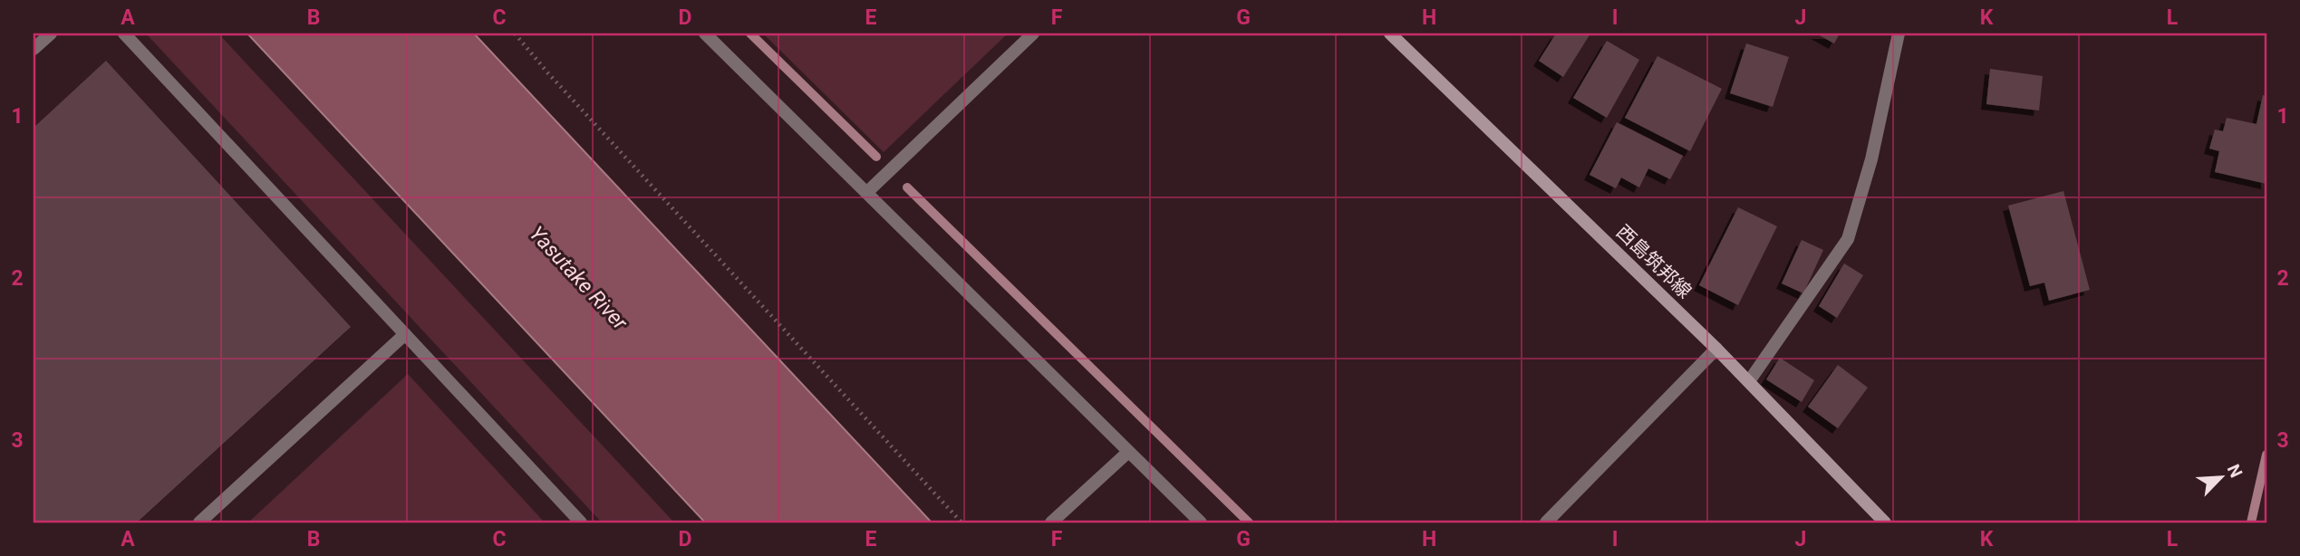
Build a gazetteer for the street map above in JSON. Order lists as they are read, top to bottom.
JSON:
{
  "streets": {
    "main road": ["西島筑邦線"]
  },
  "water": ["Yasutake River"],
  "north": "top right",
  "grid": {
    "columns": [
      "A",
      "B",
      "C",
      "D",
      "E",
      "F",
      "G",
      "H",
      "I",
      "J",
      "K",
      "L"
    ],
    "rows": ["1", "2", "3"]
  }
}
